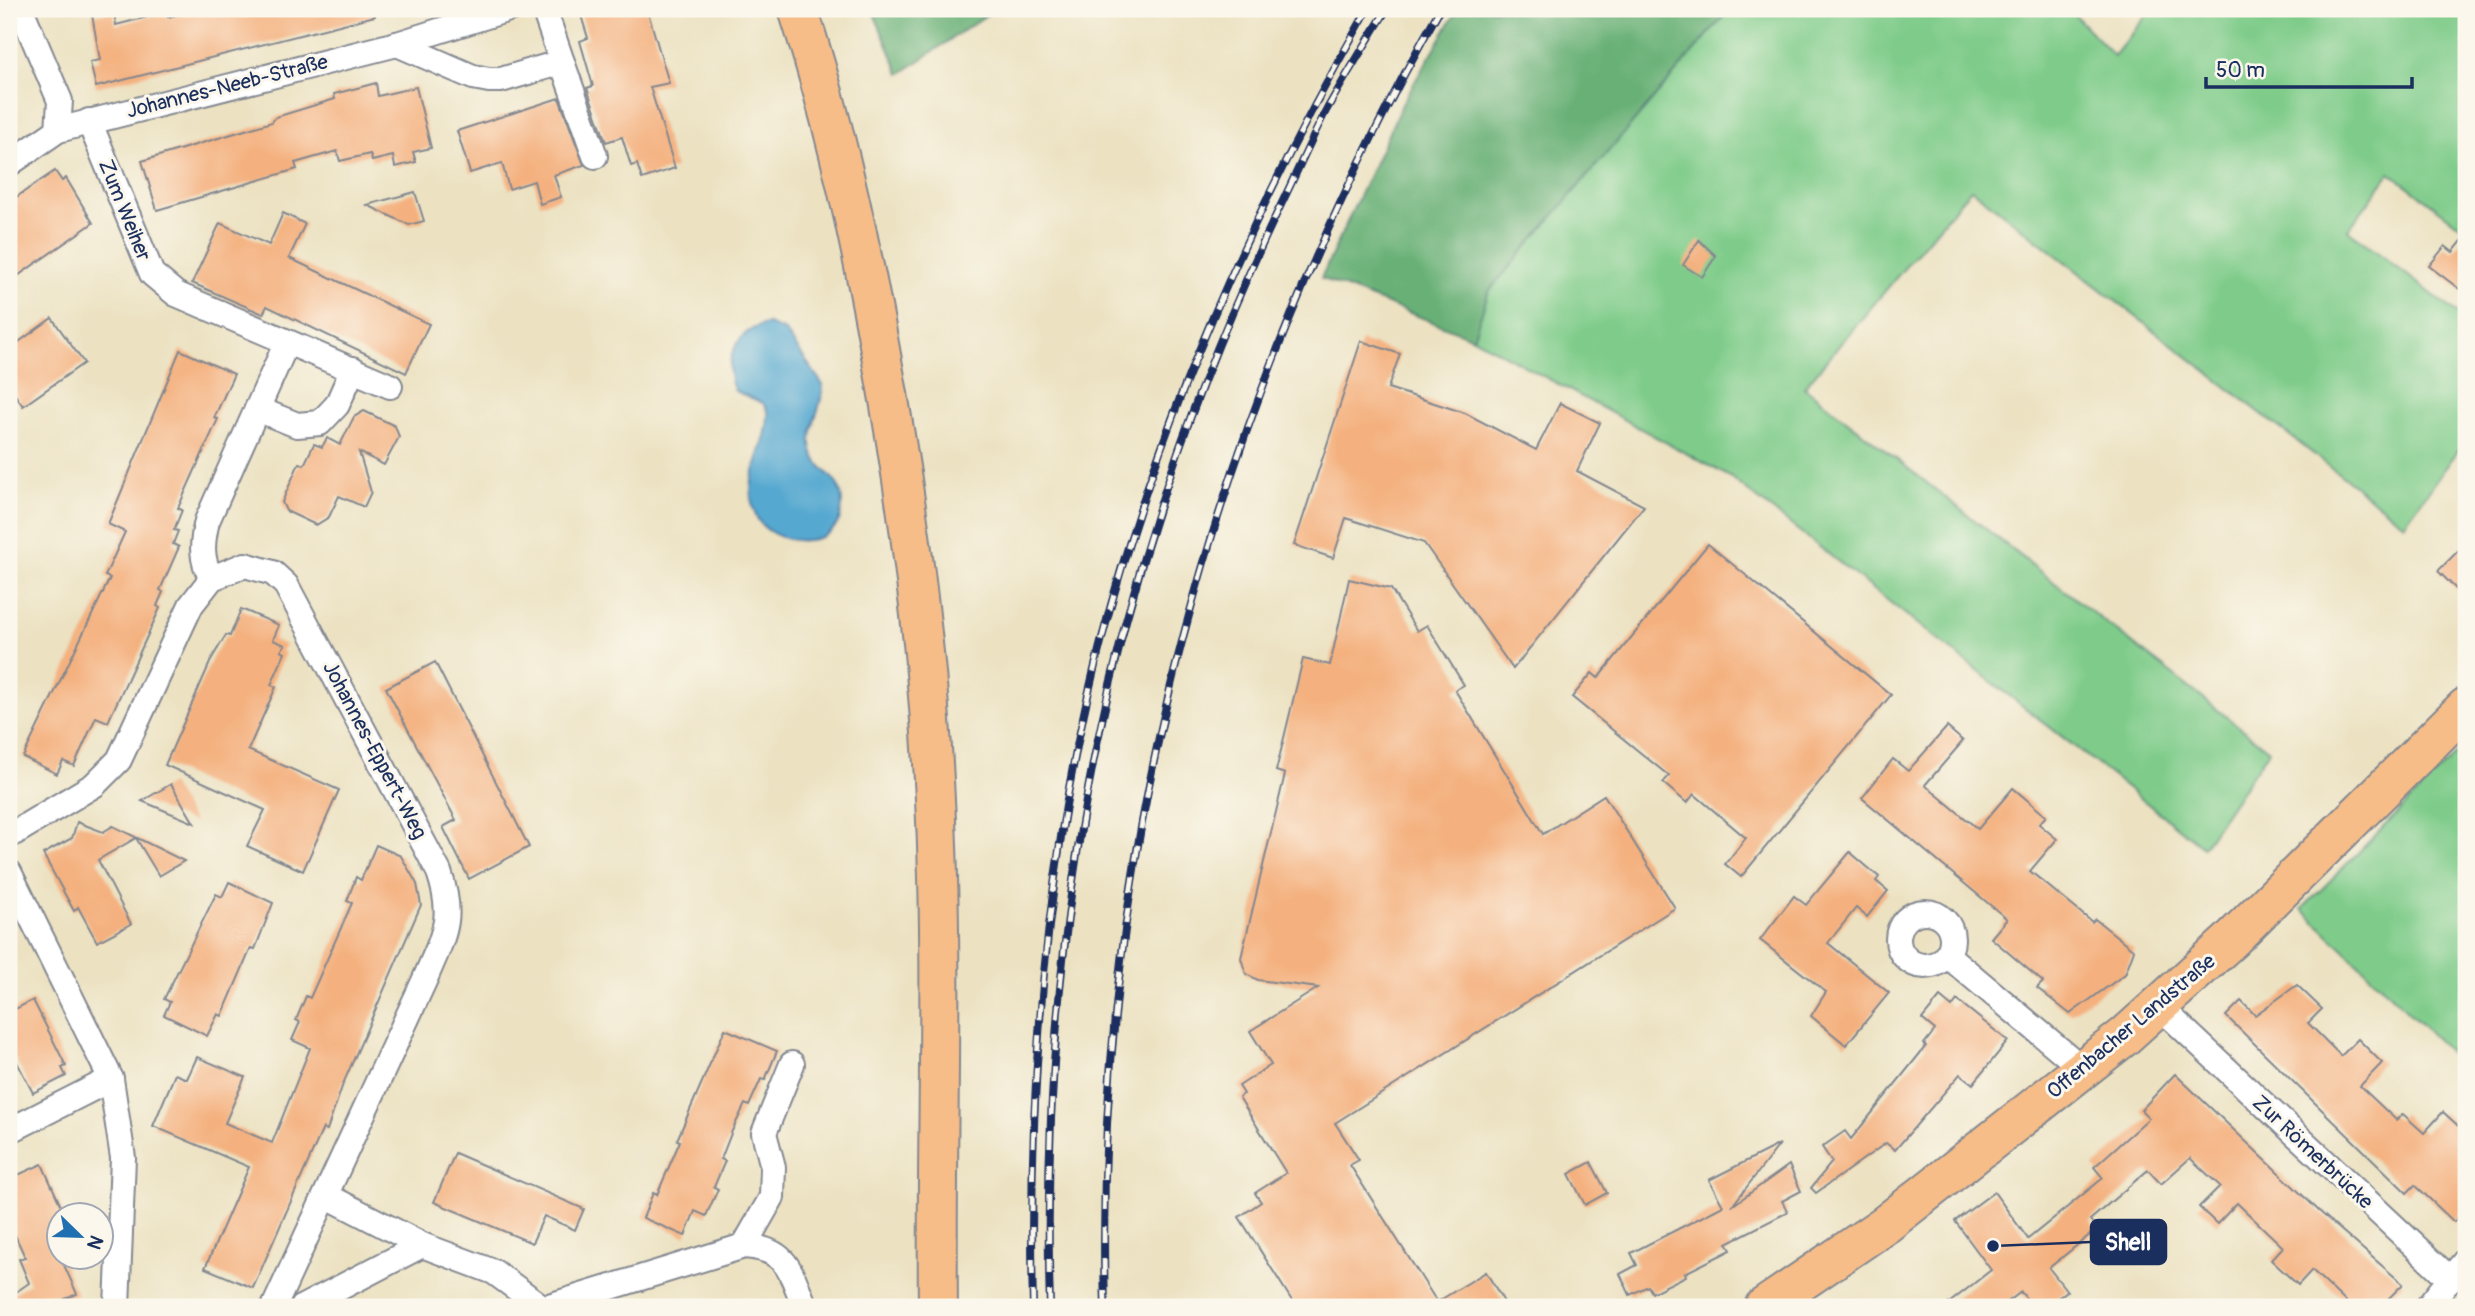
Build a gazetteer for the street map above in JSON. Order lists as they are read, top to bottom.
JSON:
{
  "streets": {
    "main road": ["Offenbacher Landstraße"],
    "street": [
      "Johannes-Neeb-Straße",
      "Zum Weiher",
      "Johannes-Eppert-Weg",
      "Zur Römerbrücke"
    ]
  },
  "crossings": [
    ["Johannes-Neeb-Straße", "Zum Weiher"],
    ["Offenbacher Landstraße", "Zur Römerbrücke"]
  ],
  "places": ["Shell"],
  "scale_bar": "50 m",
  "north": "bottom right"
}
